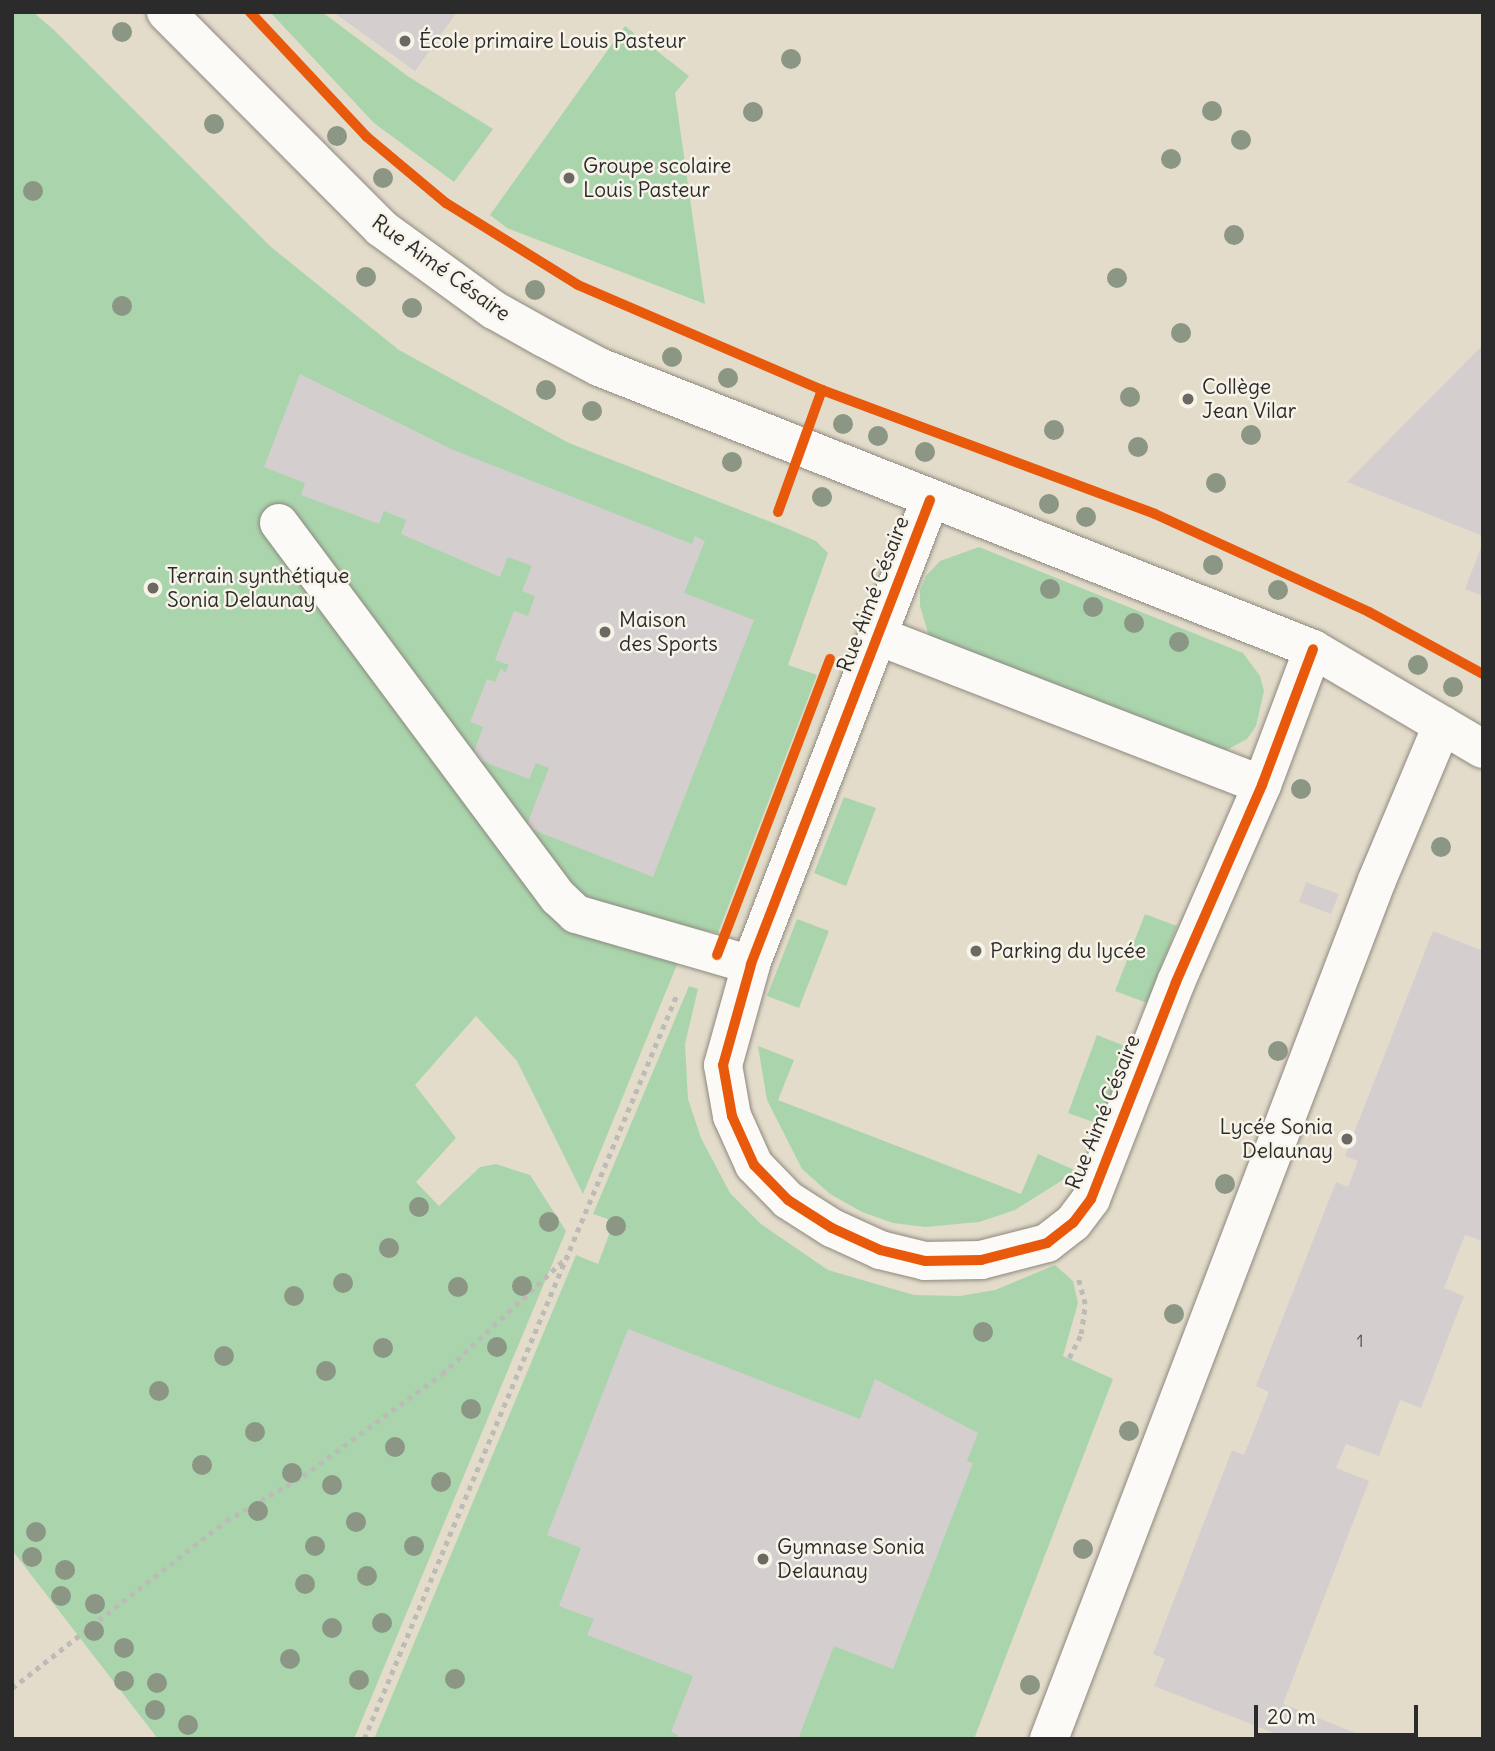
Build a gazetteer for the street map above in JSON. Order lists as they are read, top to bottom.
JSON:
{
  "streets": {
    "street": ["Rue Aimé Césaire"]
  },
  "places": [
    "École primaire Louis Pasteur",
    "Groupe scolaire Louis Pasteur",
    "Collège Jean Vilar",
    "Terrain synthétique Sonia Delaunay",
    "Maison des Sports",
    "Parking du lycée",
    "Lycée Sonia Delaunay",
    "Gymnase Sonia Delaunay"
  ],
  "house_numbers": ["1"],
  "scale_bar": "20 m"
}
